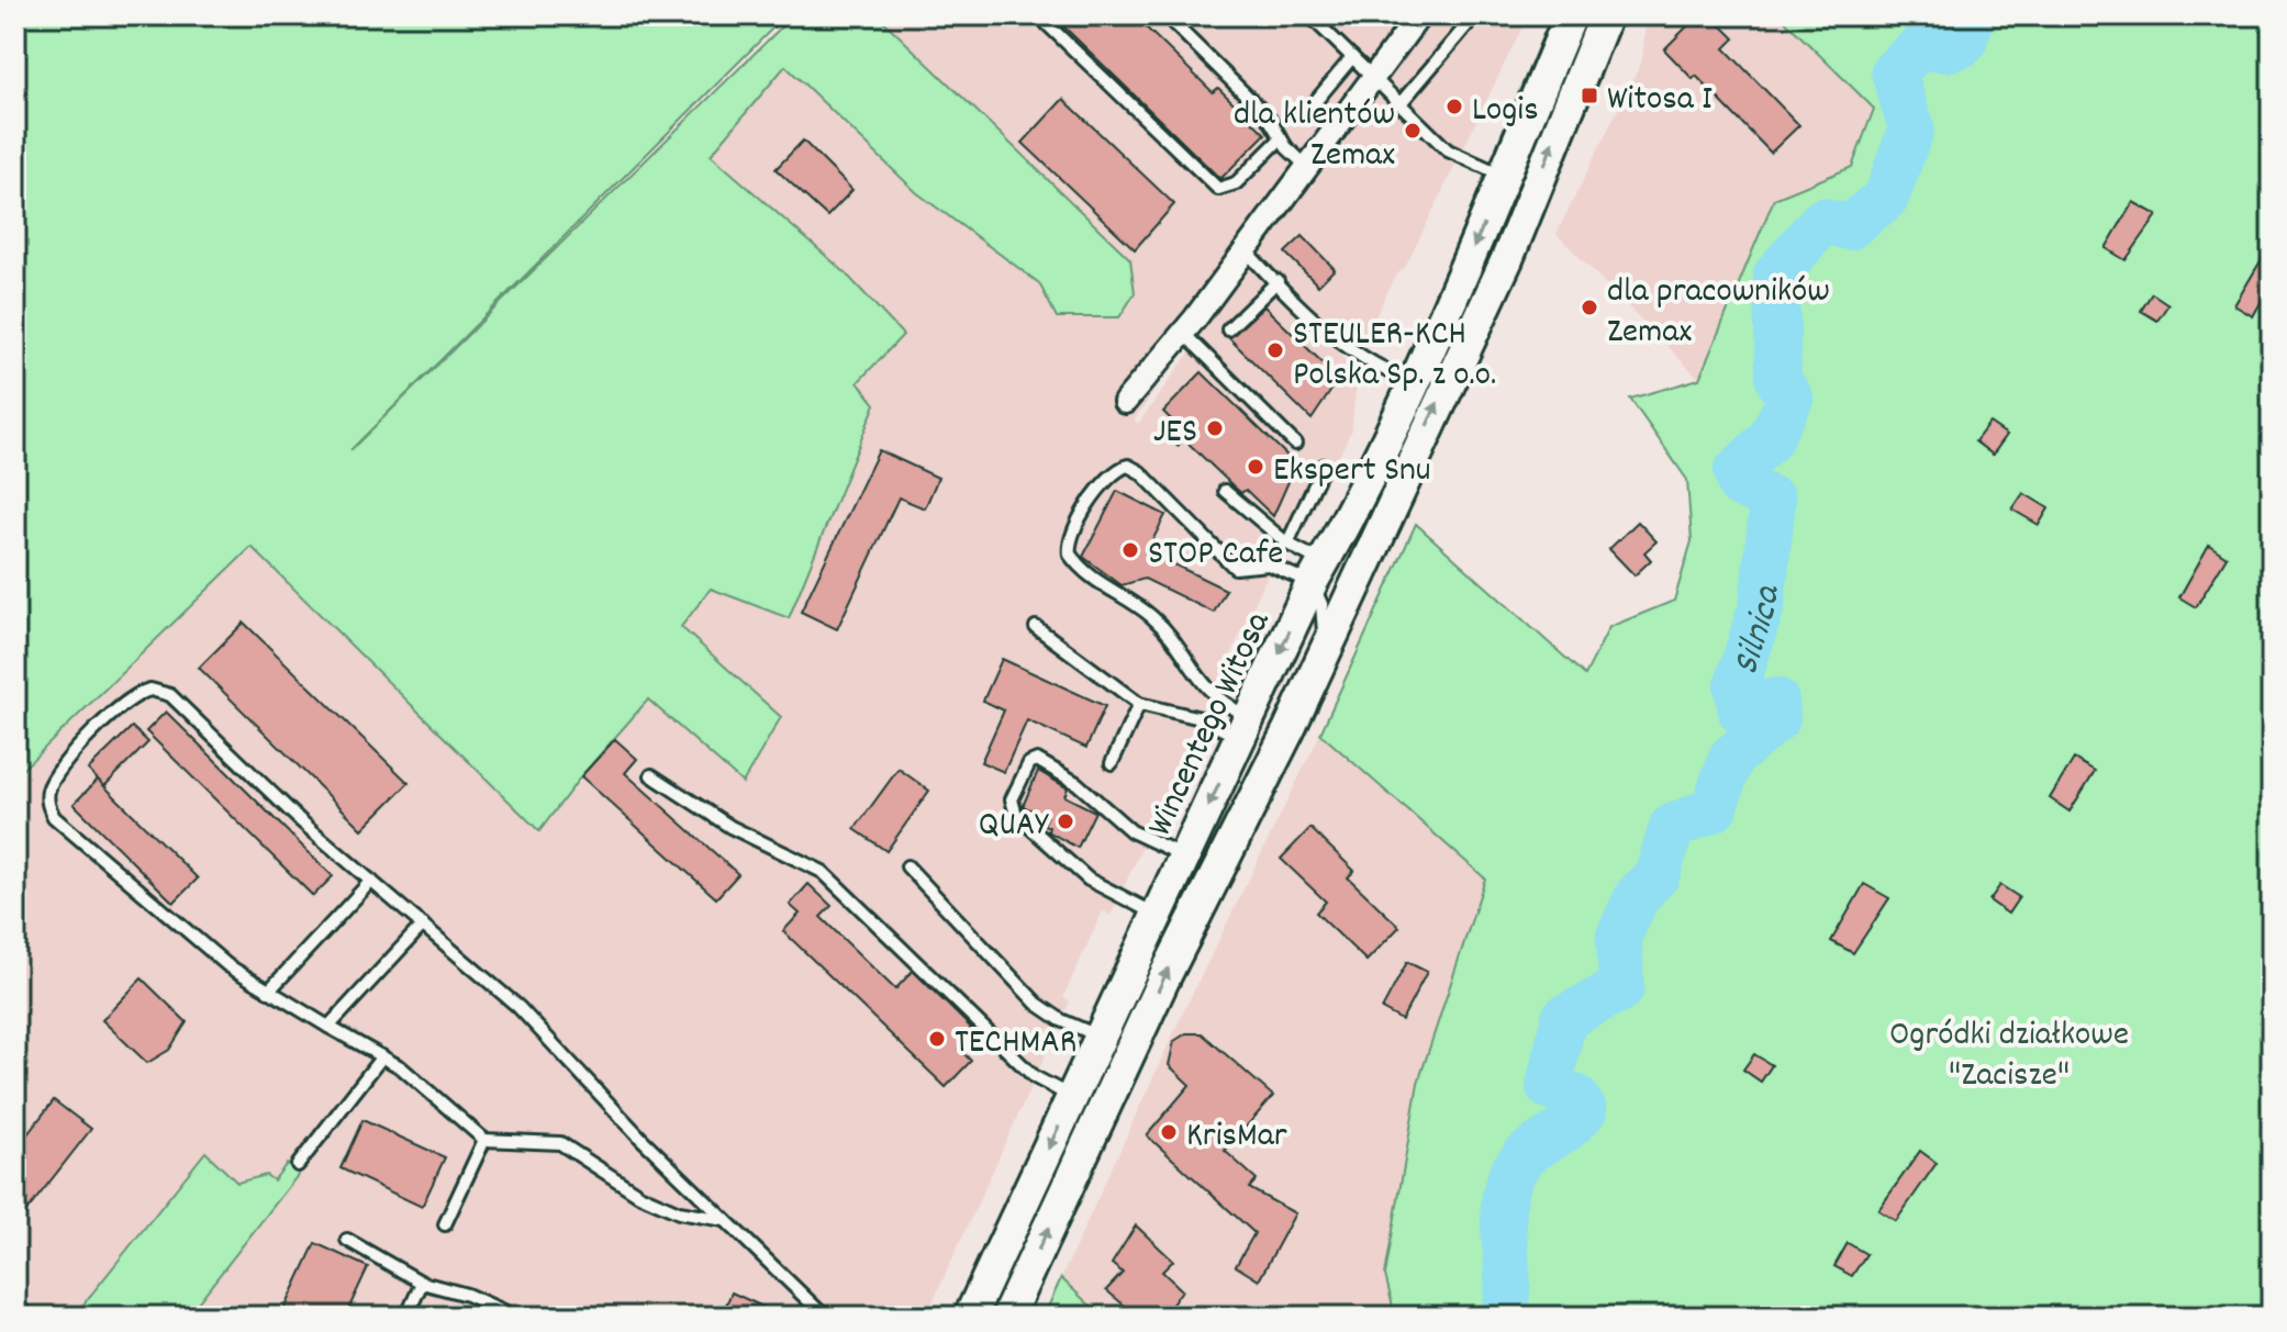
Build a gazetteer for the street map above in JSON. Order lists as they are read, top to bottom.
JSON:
{
  "streets": {
    "main road": ["Wincentego Witosa"]
  },
  "water": ["Silnica"],
  "parks": ["Ogródki działkowe \"Zacisze\""],
  "places": {
    "transit": ["Witosa I"],
    "other": [
      "Logis",
      "dla klientów Zemax",
      "dla pracowników Zemax",
      "STEULER-KCH Polska Sp. z o.o.",
      "JES",
      "Ekspert Snu",
      "STOP Cafe",
      "QUAY",
      "TECHMAR",
      "KrisMar"
    ]
  }
}
